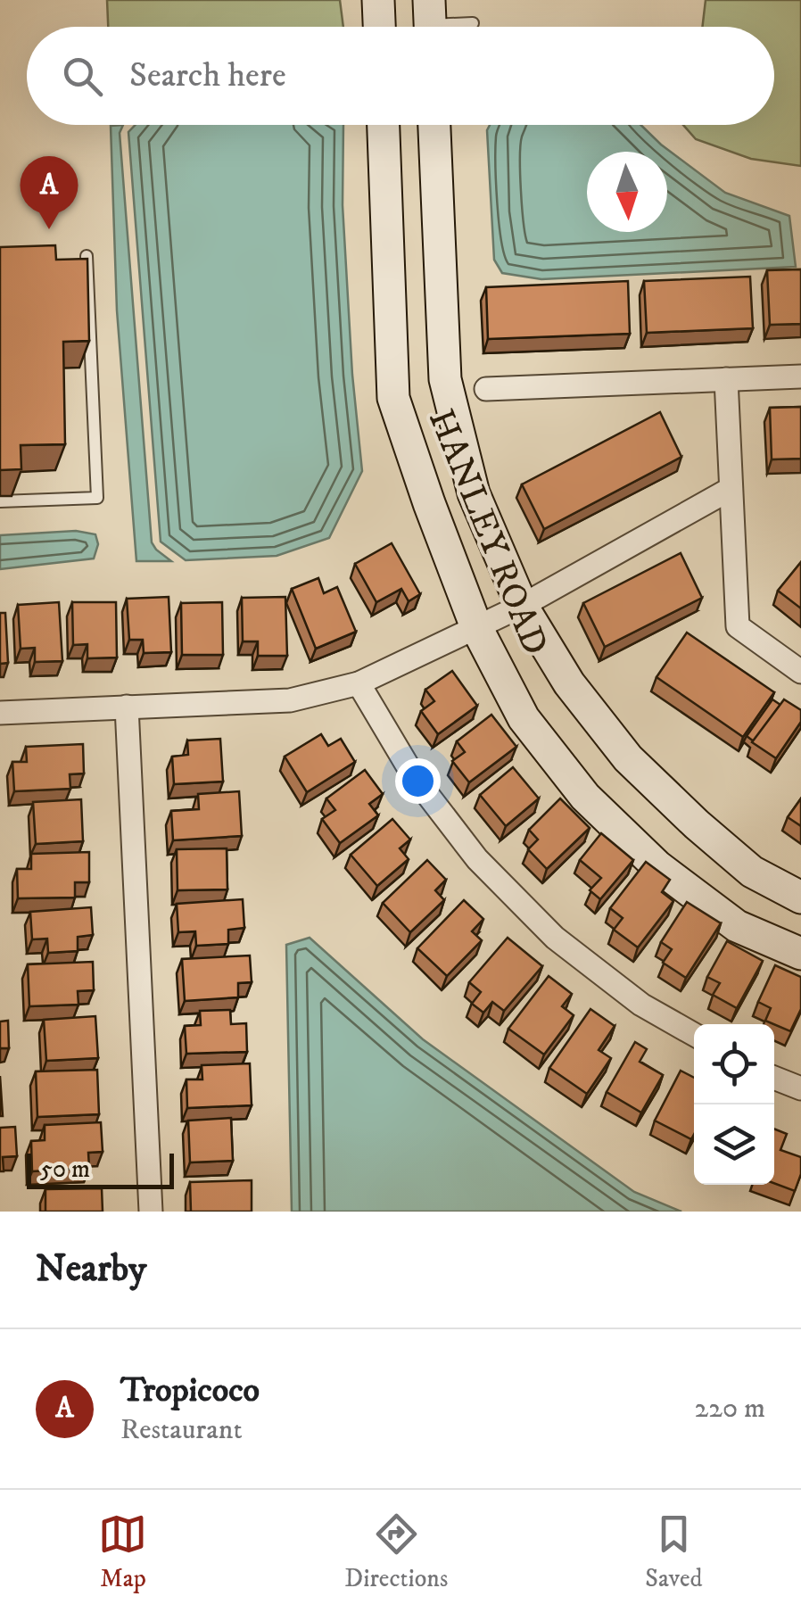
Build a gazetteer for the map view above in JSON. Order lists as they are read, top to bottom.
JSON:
{
  "streets": {
    "main road": ["HANLEY ROAD"]
  },
  "scale_bar": "50 m",
  "north": "bottom",
  "page": {
    "search": "Search here",
    "pins": "A",
    "scale": "50 m",
    "heading": "Nearby",
    "list": [
      {
        "mark": "A",
        "name": "Tropicoco",
        "note": "Restaurant",
        "value": "220 m"
      }
    ],
    "nav": ["Map", "Directions", "Saved"]
  }
}
